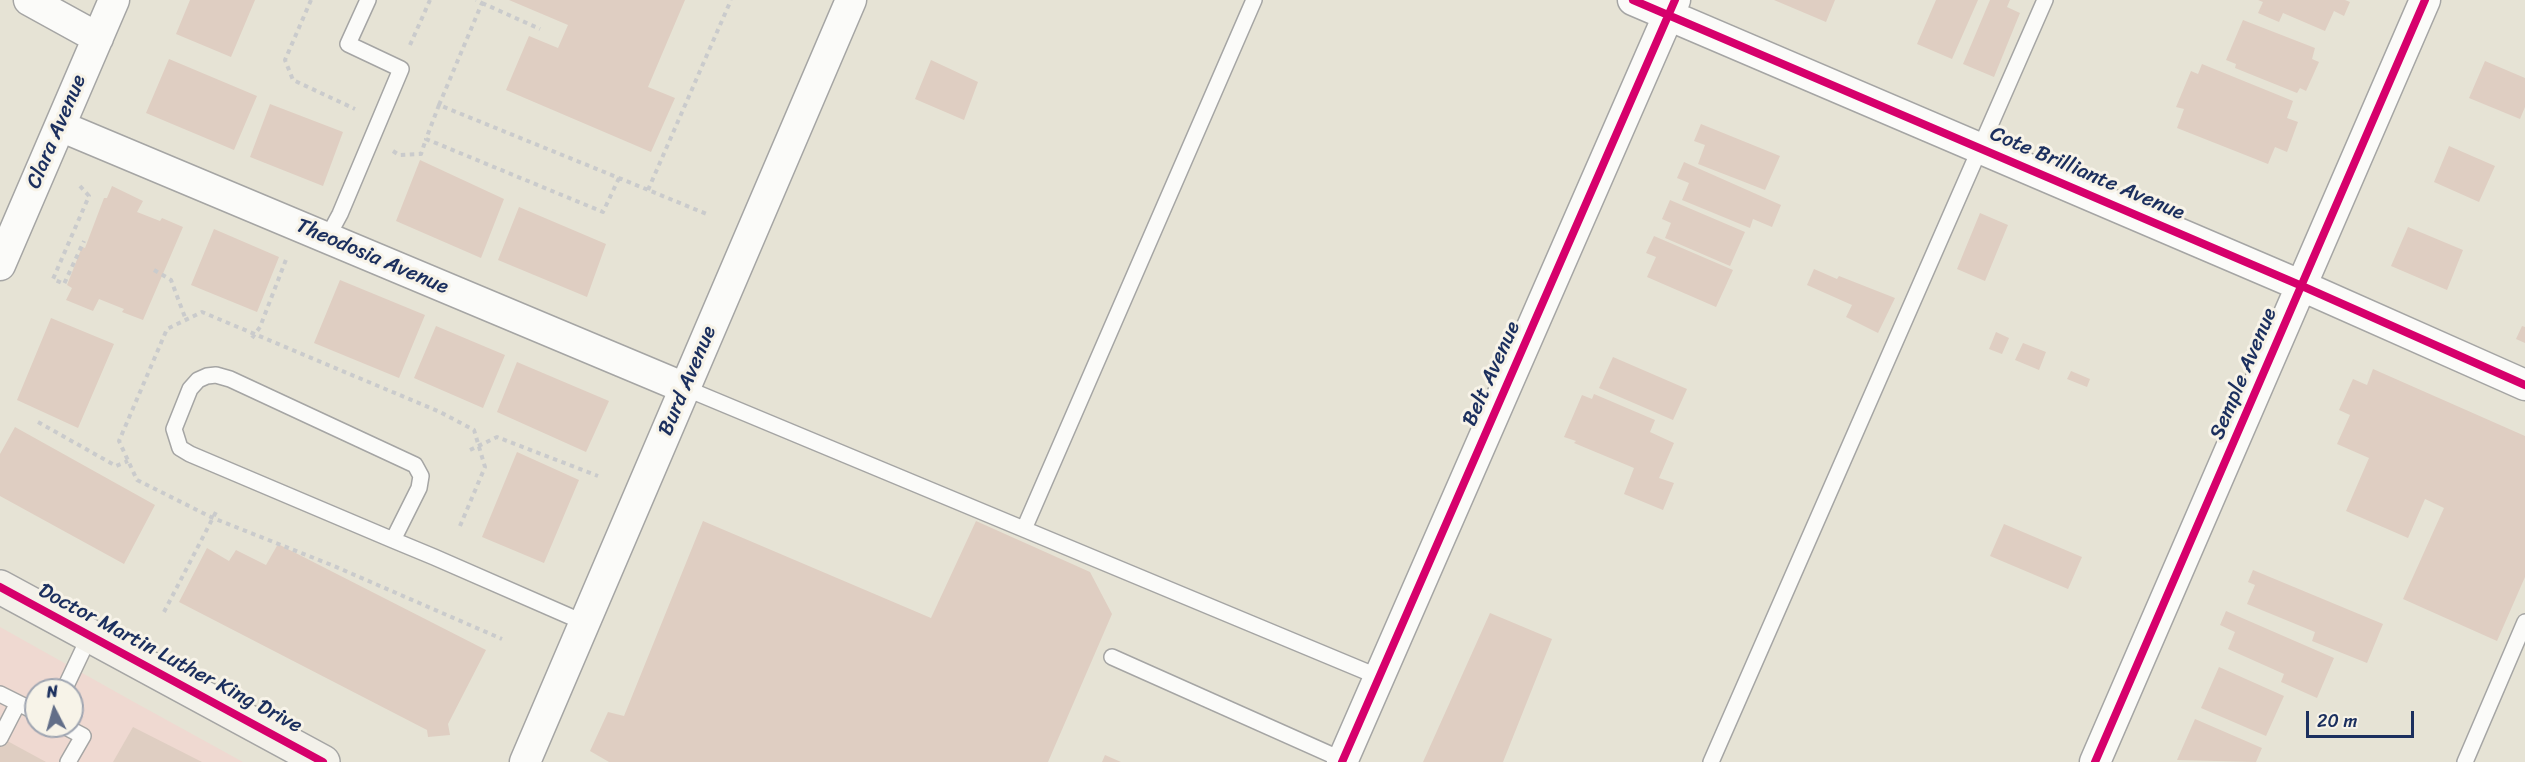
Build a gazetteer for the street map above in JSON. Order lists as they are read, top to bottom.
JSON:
{
  "streets": {
    "main road": ["Doctor Martin Luther King Drive"],
    "street": [
      "Clara Avenue",
      "Cote Brilliante Avenue",
      "Theodosia Avenue",
      "Belt Avenue",
      "Semple Avenue",
      "Burd Avenue"
    ]
  },
  "crossings": [
    ["Clara Avenue", "Theodosia Avenue"],
    ["Cote Brilliante Avenue", "Belt Avenue"],
    ["Cote Brilliante Avenue", "Semple Avenue"],
    ["Theodosia Avenue", "Burd Avenue"]
  ],
  "scale_bar": "20 m",
  "north": "top"
}
